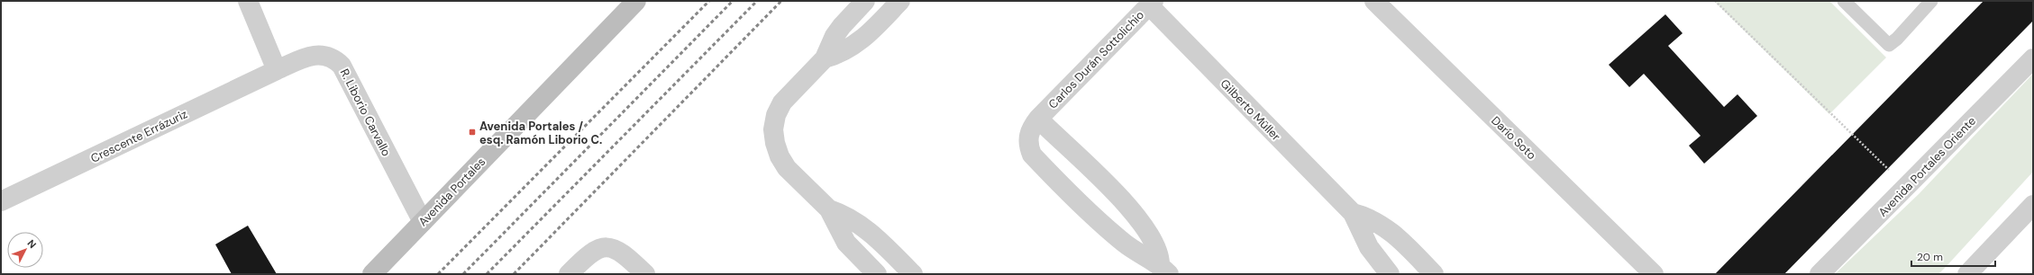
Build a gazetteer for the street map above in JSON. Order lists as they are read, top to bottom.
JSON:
{
  "streets": {
    "main road": ["Avenida Portales"],
    "street": [
      "Carlos Durán Sottolichio",
      "Gilberto Müller",
      "R. Liborio Carvallo",
      "Crescente Errázuriz",
      "Darío Soto",
      "Avenida Portales Oriente"
    ]
  },
  "crossings": [
    ["Carlos Durán Sottolichio", "Gilberto Müller"],
    ["R. Liborio Carvallo", "Crescente Errázuriz"],
    ["R. Liborio Carvallo", "Avenida Portales"]
  ],
  "places": {
    "transit": ["Avenida Portales / esq. Ramón Liborio C."]
  },
  "scale_bar": "20 m",
  "north": "top right"
}
